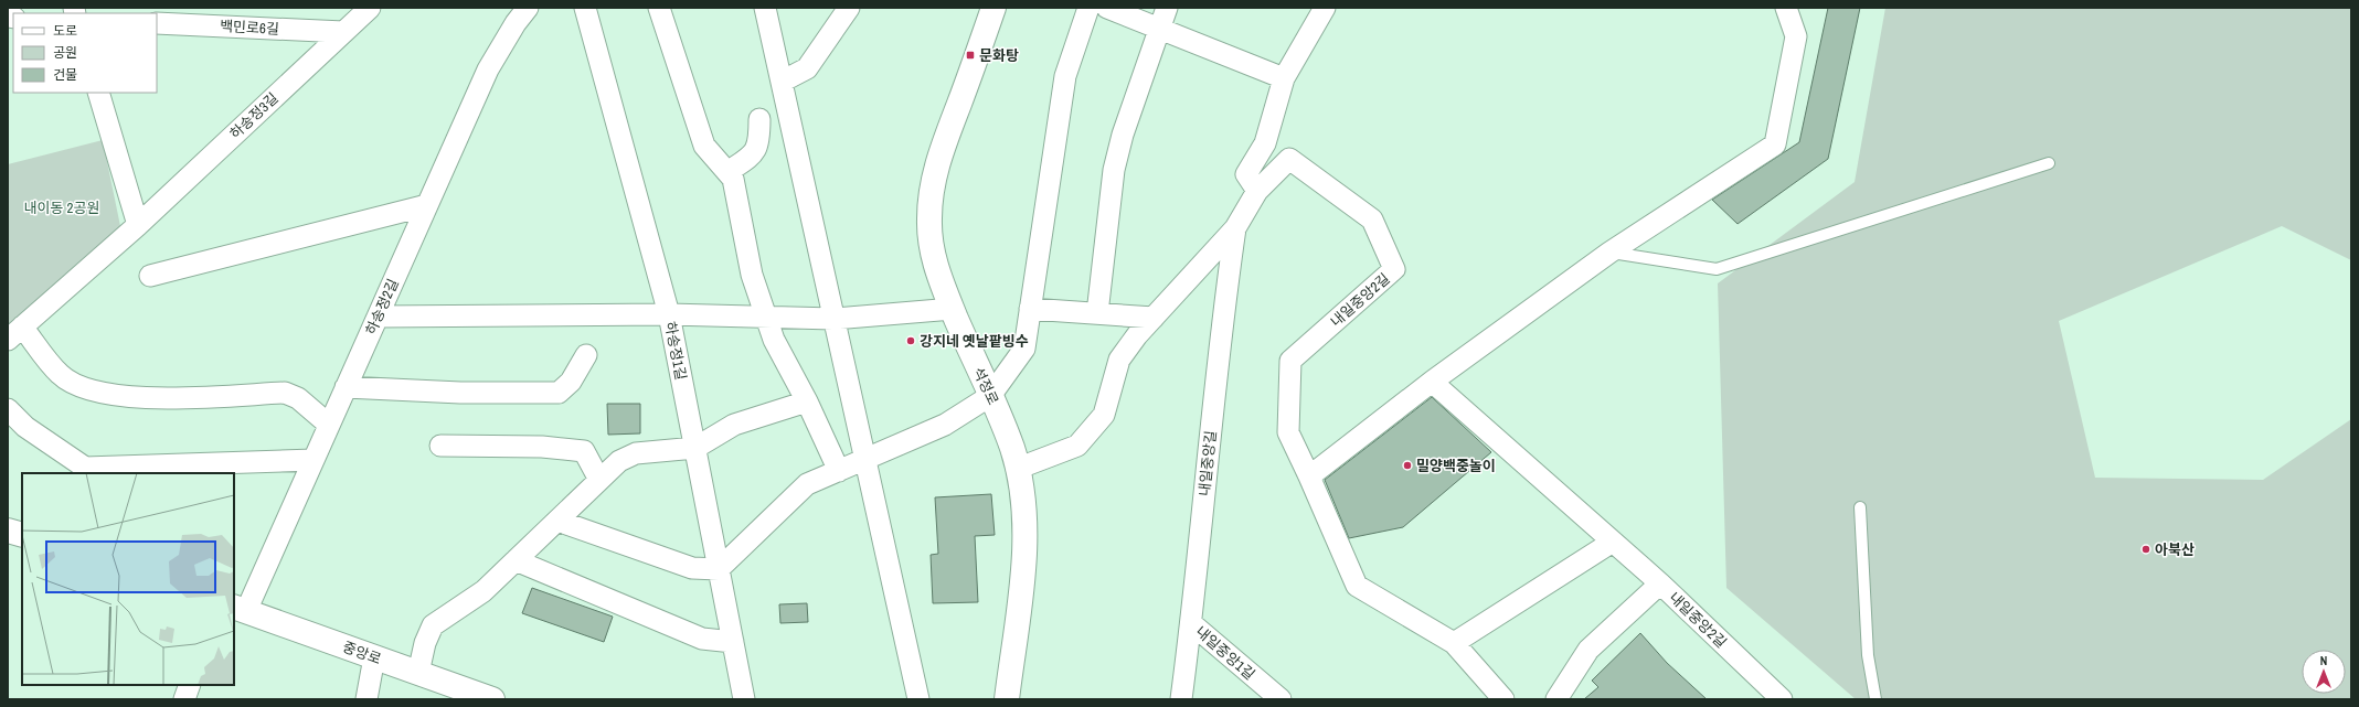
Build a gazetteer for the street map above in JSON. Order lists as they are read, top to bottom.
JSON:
{
  "streets": {
    "street": [
      "백민로6길",
      "하송정3길",
      "내일중앙2길",
      "하송정2길",
      "하송정1길",
      "석정로",
      "내일중앙길",
      "중앙로",
      "내일중앙1길"
    ]
  },
  "crossings": [
    ["백민로6길", "하송정3길"],
    ["내일중앙2길", "내일중앙길"],
    ["하송정2길", "중앙로"],
    ["내일중앙길", "내일중앙1길"]
  ],
  "parks": ["내이동 2공원"],
  "places": {
    "transit": ["문화탕"],
    "other": ["강지네 옛날팥빙수", "밀양백중놀이", "아북산"]
  },
  "legend": ["도로", "공원", "건물"],
  "north": "top"
}
